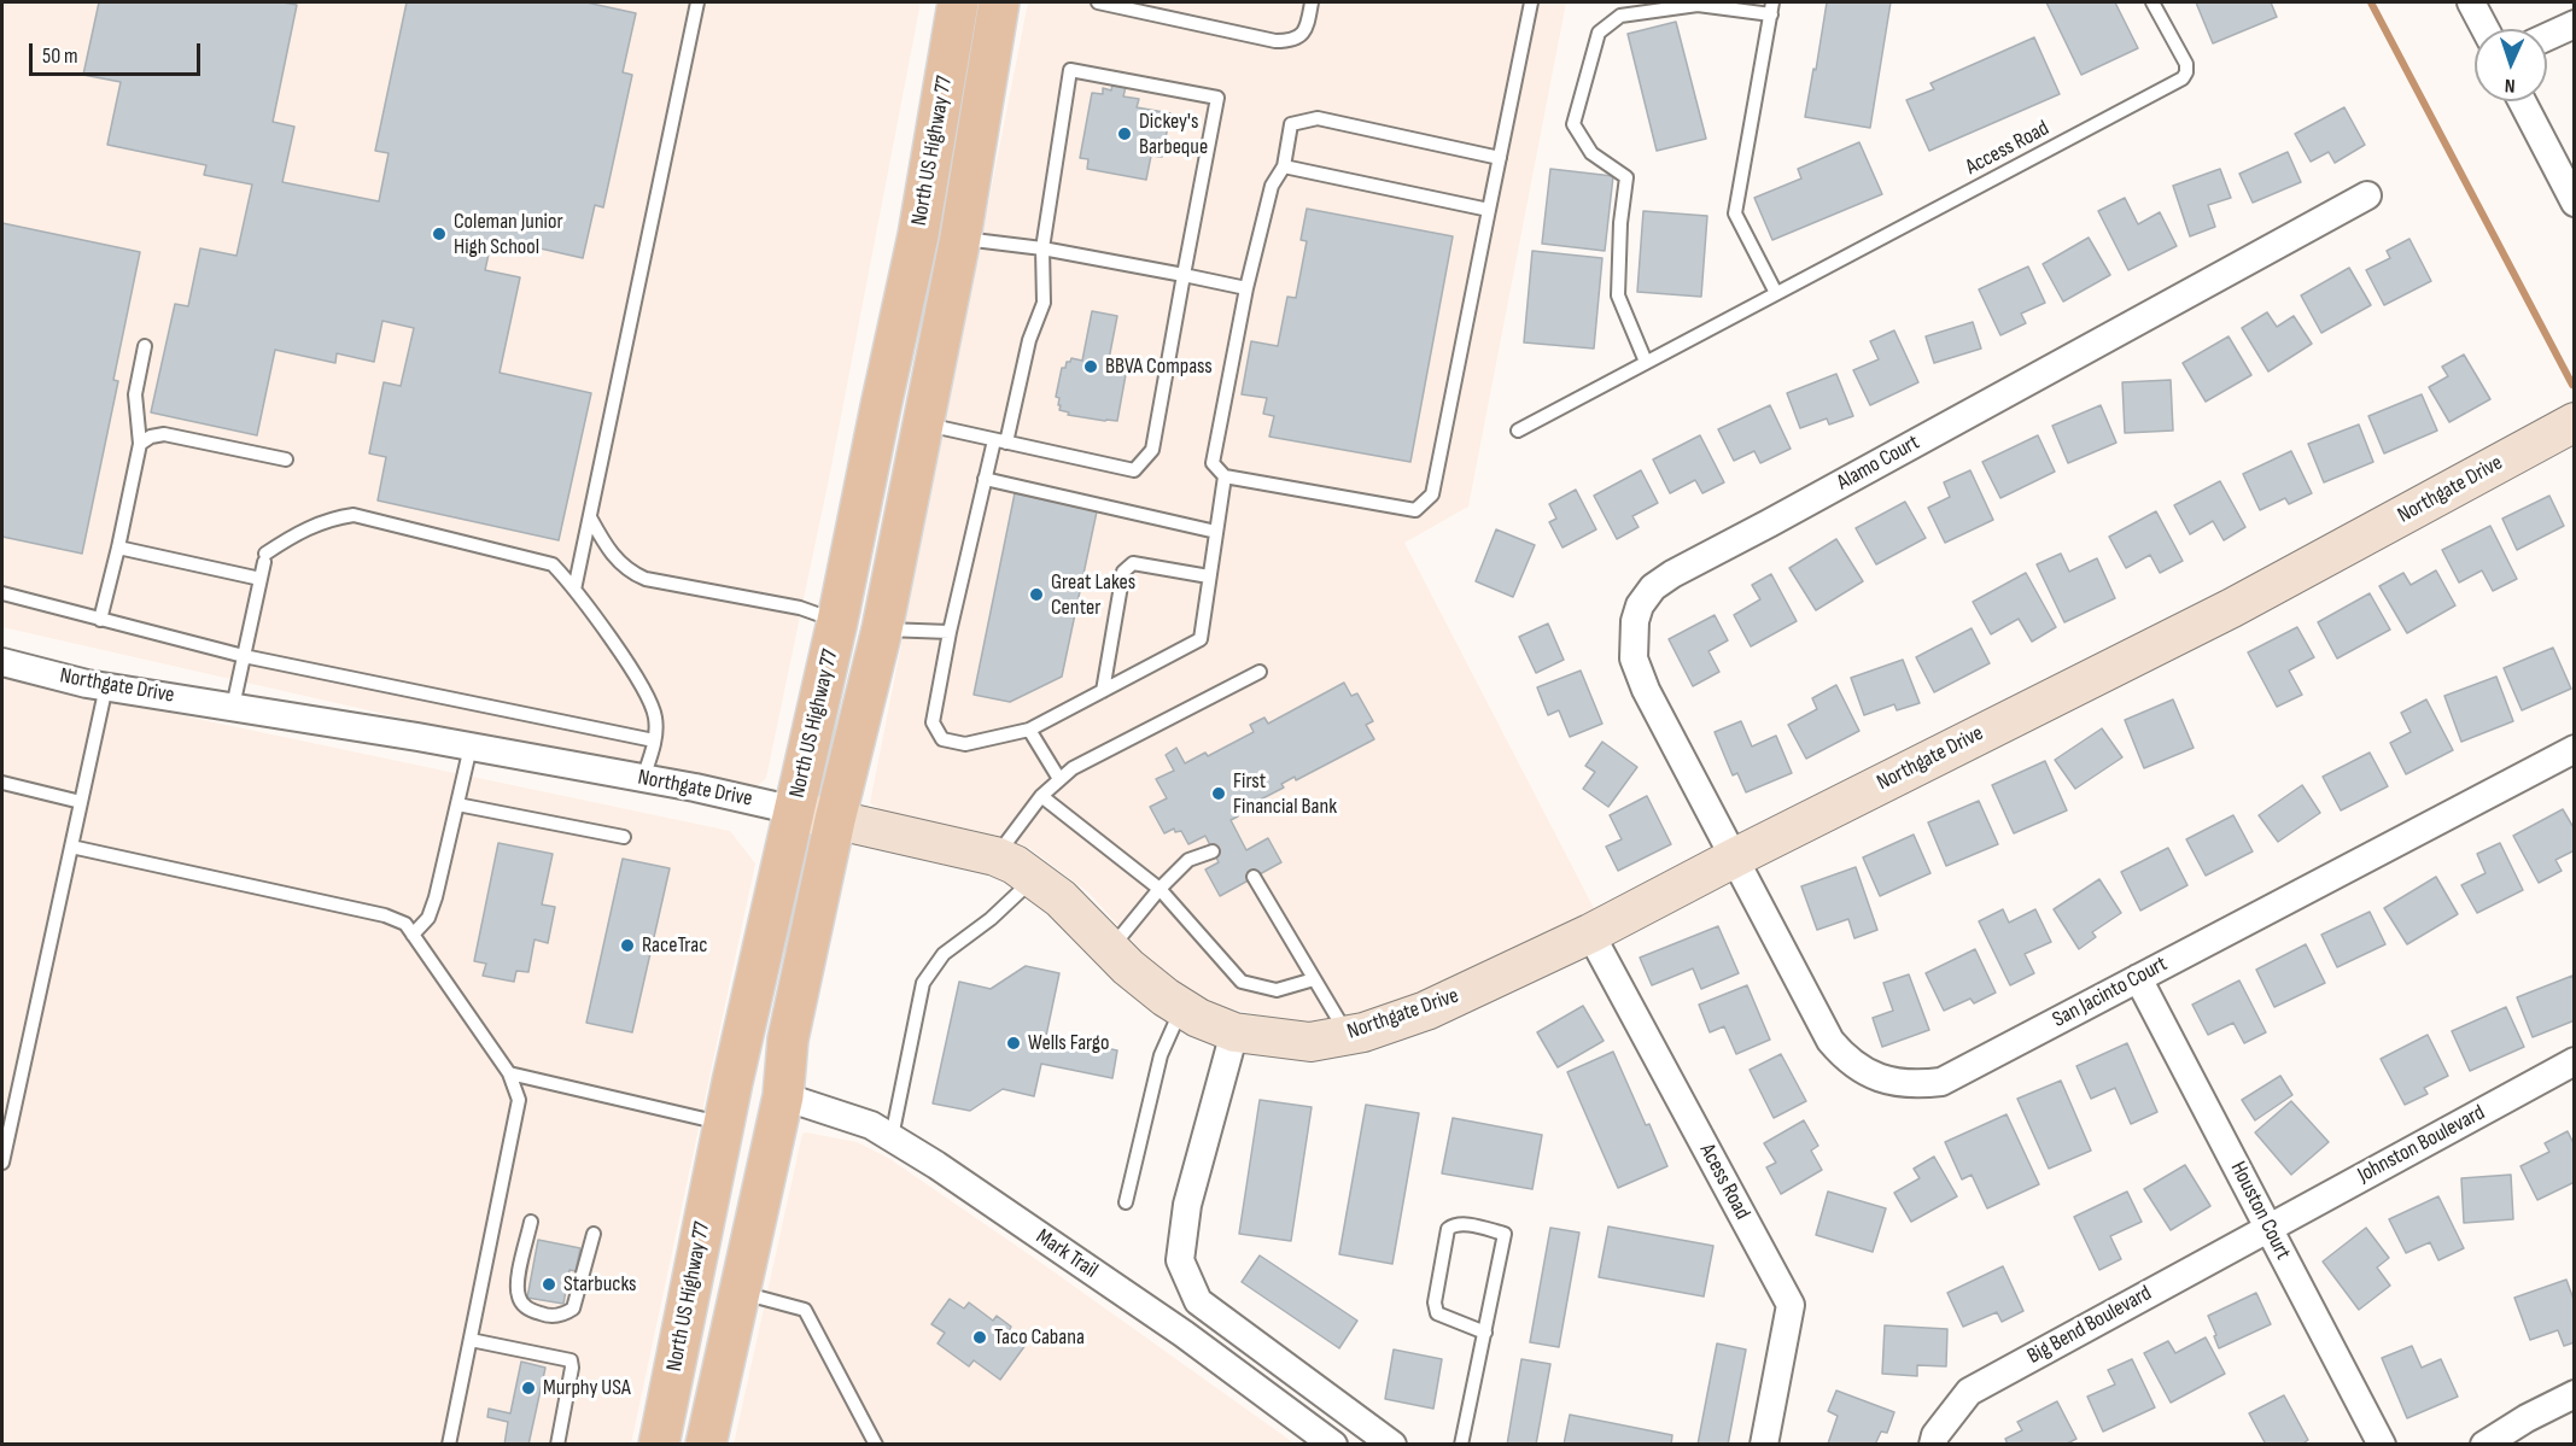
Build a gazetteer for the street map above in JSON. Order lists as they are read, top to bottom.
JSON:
{
  "streets": {
    "main road": ["North US Highway 77"],
    "street": [
      "Alamo Court",
      "Northgate Drive",
      "San Jacinto Court",
      "Johnston Boulevard",
      "Acess Road",
      "Houston Court",
      "Mark Trail",
      "Big Bend Boulevard"
    ],
    "lane": ["Access Road"]
  },
  "crossings": [
    ["North US Highway 77", "Northgate Drive"],
    ["North US Highway 77", "Mark Trail"],
    ["Alamo Court", "Northgate Drive"],
    ["Alamo Court", "San Jacinto Court"],
    ["Northgate Drive", "San Jacinto Court"],
    ["Northgate Drive", "Acess Road"],
    ["San Jacinto Court", "Houston Court"],
    ["Johnston Boulevard", "Houston Court"],
    ["Johnston Boulevard", "Big Bend Boulevard"],
    ["Houston Court", "Big Bend Boulevard"]
  ],
  "places": [
    "Dickey's Barbeque",
    "Coleman Junior High School",
    "BBVA Compass",
    "Great Lakes Center",
    "First Financial Bank",
    "RaceTrac",
    "Wells Fargo",
    "Starbucks",
    "Taco Cabana",
    "Murphy USA"
  ],
  "scale_bar": "50 m",
  "north": "bottom"
}
